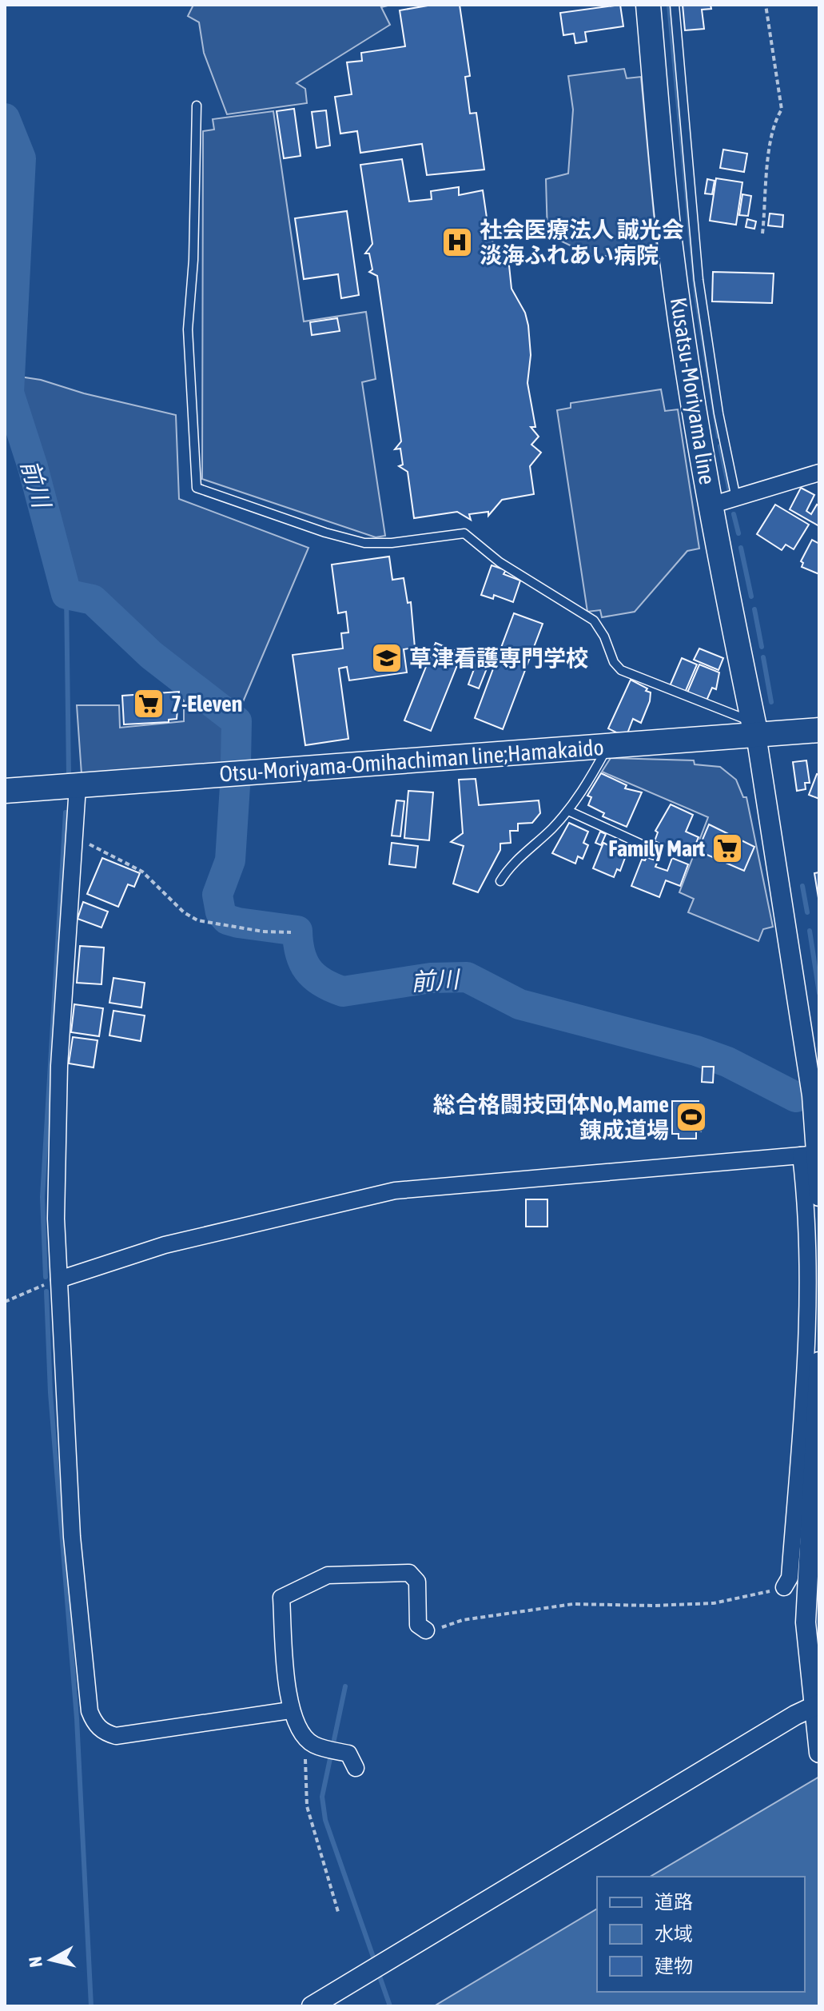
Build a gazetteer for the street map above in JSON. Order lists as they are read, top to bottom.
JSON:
{
  "streets": {
    "main road": ["Kusatsu-Moriyama line", "Otsu-Moriyama-Omihachiman line;Hamakaido"]
  },
  "crossings": [
    ["Kusatsu-Moriyama line", "Otsu-Moriyama-Omihachiman line;Hamakaido"]
  ],
  "water": ["前川"],
  "places": {
    "hospital": ["社会医療法人 誠光会 淡海ふれあい病院"],
    "school or university": ["草津看護専門学校"],
    "supermarket": ["7-Eleven", "Family Mart"],
    "sports": ["総合格闘技団体No,Mame 錬成道場"]
  },
  "legend": ["道路", "水域", "建物"],
  "north": "left"
}
